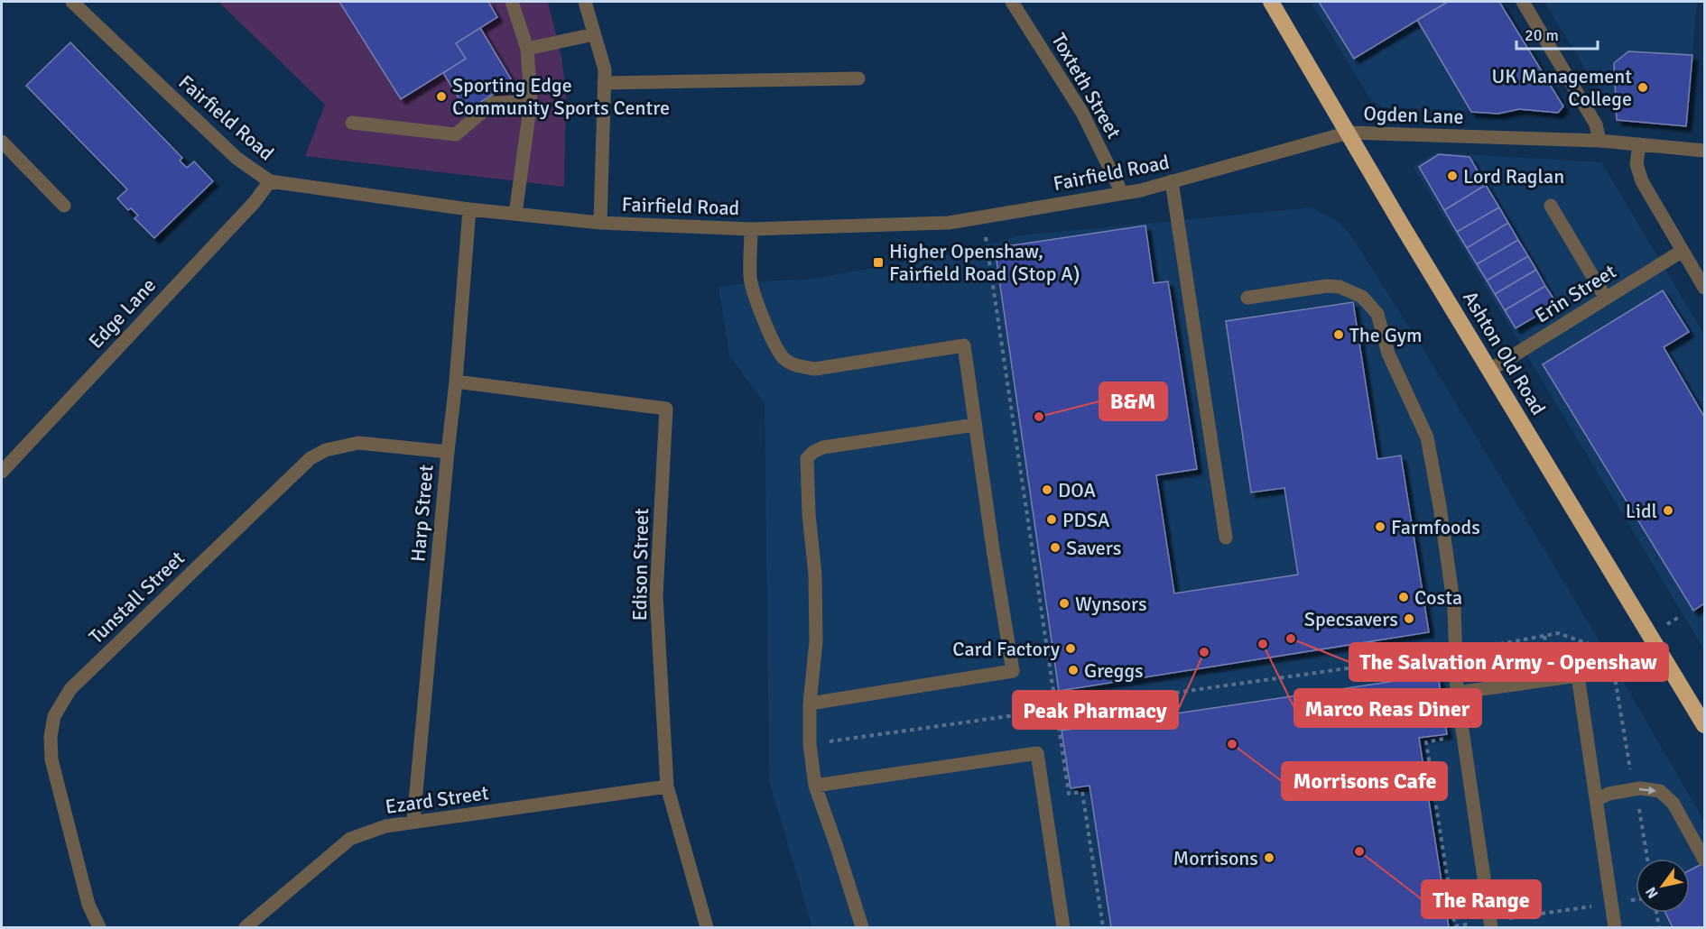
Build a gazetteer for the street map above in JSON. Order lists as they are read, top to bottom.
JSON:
{
  "streets": {
    "highway": ["Ashton Old Road"],
    "street": [
      "Toxteth Street",
      "Ogden Lane",
      "Fairfield Road",
      "Erin Street",
      "Edge Lane",
      "Harp Street",
      "Edison Street",
      "Tunstall Street",
      "Ezard Street"
    ]
  },
  "crossings": [
    ["Toxteth Street", "Fairfield Road"],
    ["Ogden Lane", "Fairfield Road"],
    ["Ogden Lane", "Ashton Old Road"],
    ["Fairfield Road", "Edge Lane"],
    ["Fairfield Road", "Ashton Old Road"],
    ["Fairfield Road", "Harp Street"],
    ["Erin Street", "Ashton Old Road"],
    ["Harp Street", "Edison Street"],
    ["Harp Street", "Tunstall Street"],
    ["Harp Street", "Ezard Street"],
    ["Edison Street", "Ezard Street"]
  ],
  "places": {
    "other": [
      "UK Management College",
      "Sporting Edge Community Sports Centre",
      "Lord Raglan",
      "The Gym",
      "B&M",
      "DOA",
      "Lidl",
      "PDSA",
      "Farmfoods",
      "Savers",
      "Costa",
      "Wynsors",
      "Specsavers",
      "The Salvation Army - Openshaw",
      "Marco Reas Diner",
      "Card Factory",
      "Peak Pharmacy",
      "Greggs",
      "Morrisons Cafe",
      "The Range",
      "Morrisons"
    ],
    "transit": ["Higher Openshaw, Fairfield Road (Stop A)"]
  },
  "scale_bar": "20 m",
  "north": "bottom left"
}
